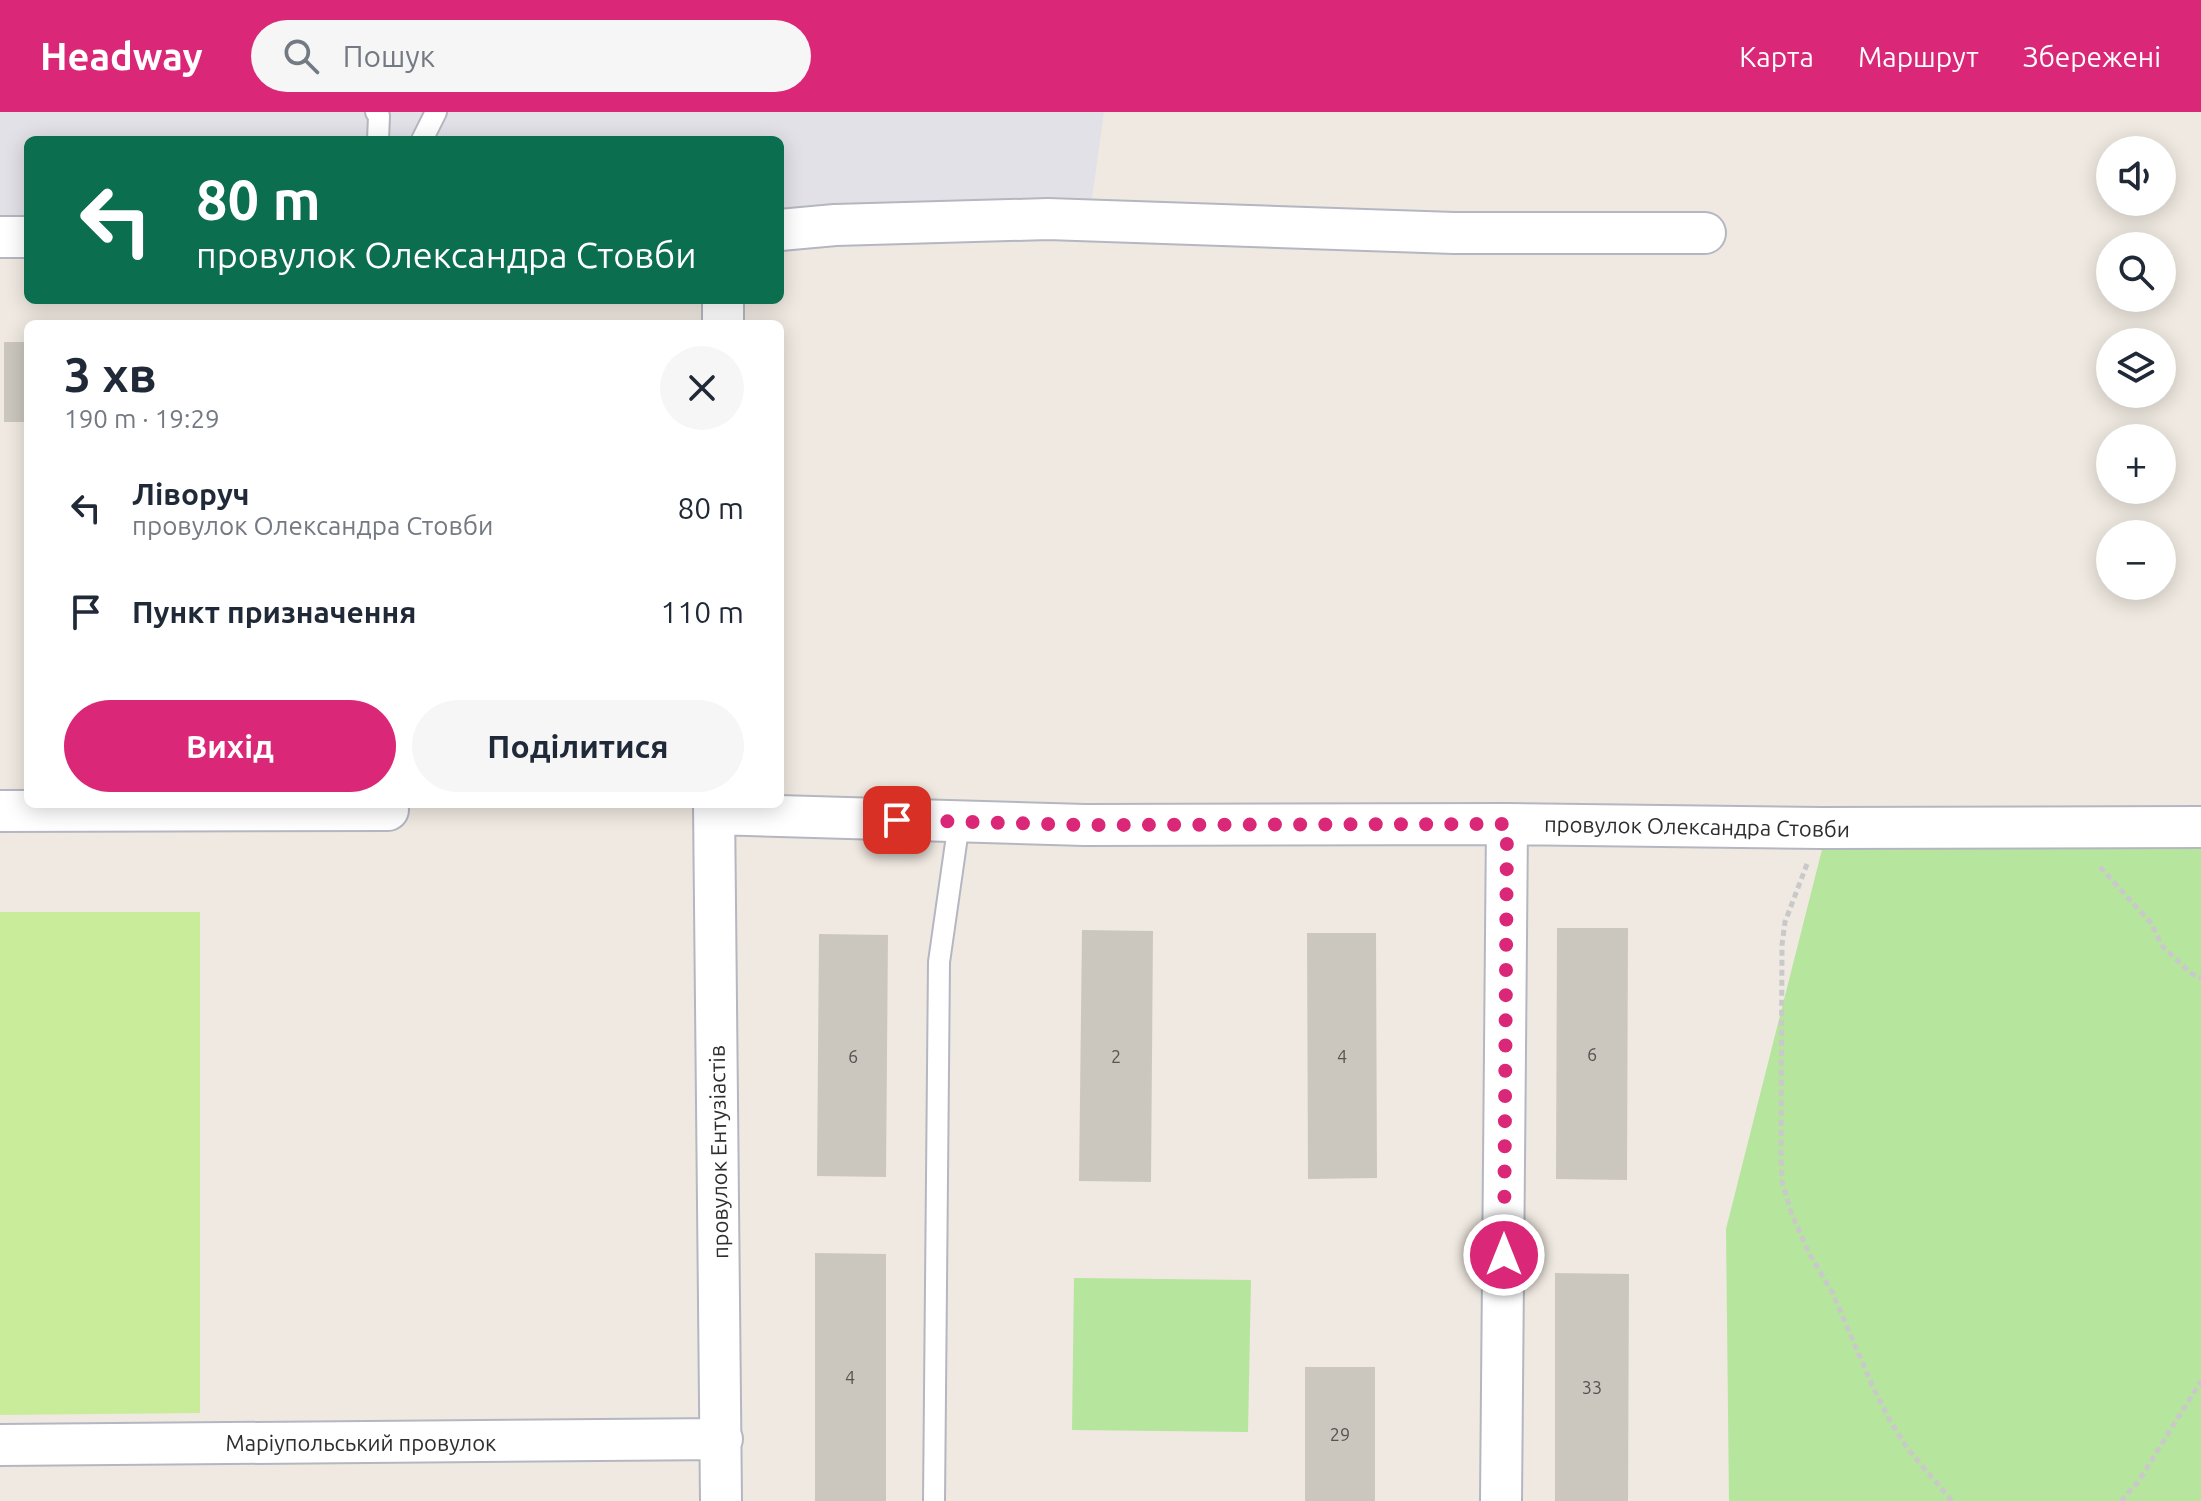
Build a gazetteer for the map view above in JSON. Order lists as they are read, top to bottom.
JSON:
{
  "streets": {
    "street": ["провулок Олександра Стовби", "провулок Ентузіастів", "Маріупольський провулок"]
  },
  "crossings": [
    ["провулок Олександра Стовби", "провулок Ентузіастів"],
    ["провулок Ентузіастів", "Маріупольський провулок"]
  ],
  "house_numbers": [
    "6",
    "6",
    "2",
    "4",
    "4",
    "33",
    "29"
  ],
  "page": {
    "header": "Headway",
    "search": "Пошук",
    "nav": ["Карта", "Маршрут", "Збережені"],
    "map_buttons": ["+", "−"],
    "turn": ["80 m", "провулок Олександра Стовби"],
    "heading": ["3 хв", "190 m · 19:29"],
    "list": [
      {
        "name": "Ліворуч",
        "note": "провулок Олександра Стовби",
        "value": "80 m"
      },
      {
        "name": "Пункт призначення",
        "value": "110 m"
      }
    ],
    "buttons": ["Вихід", "Поділитися"]
  }
}
